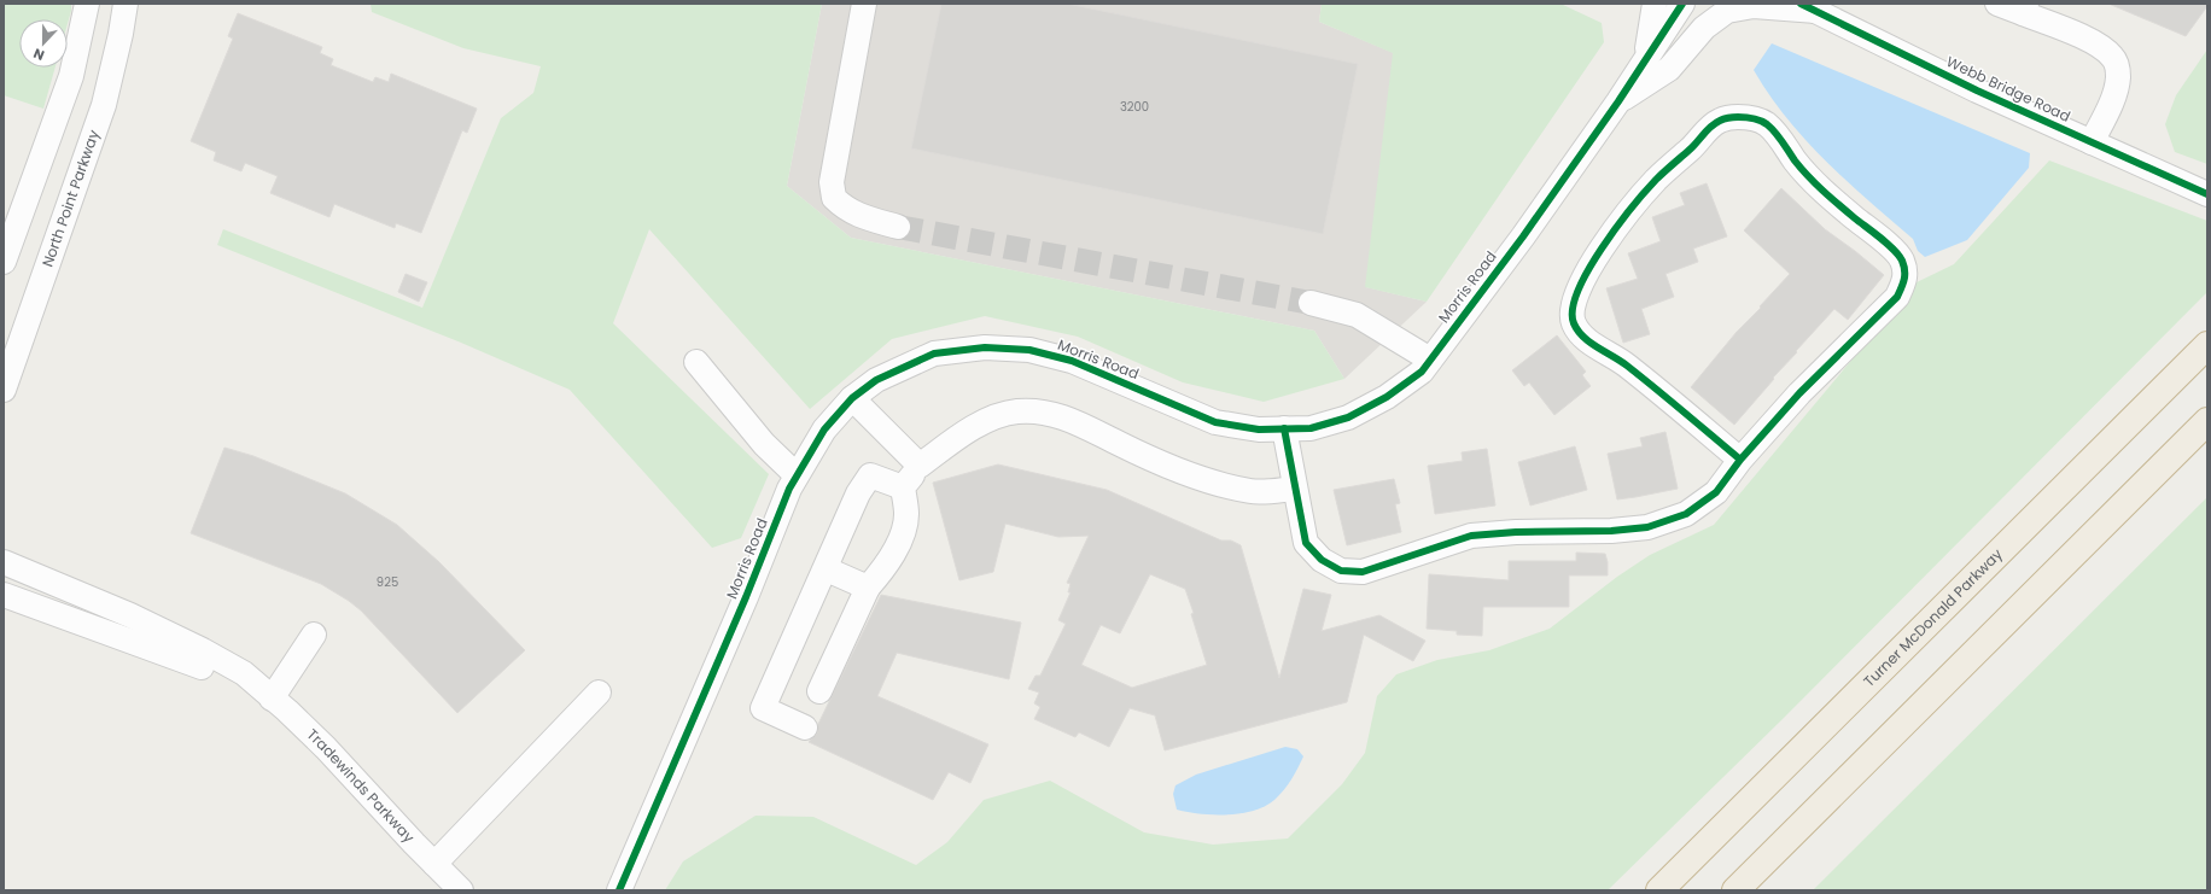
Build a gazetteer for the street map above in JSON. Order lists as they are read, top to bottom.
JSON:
{
  "streets": {
    "highway": ["Turner McDonald Parkway"],
    "street": [
      "Webb Bridge Road",
      "North Point Parkway",
      "Morris Road",
      "Tradewinds Parkway"
    ]
  },
  "house_numbers": ["3200", "925"],
  "north": "bottom"
}
